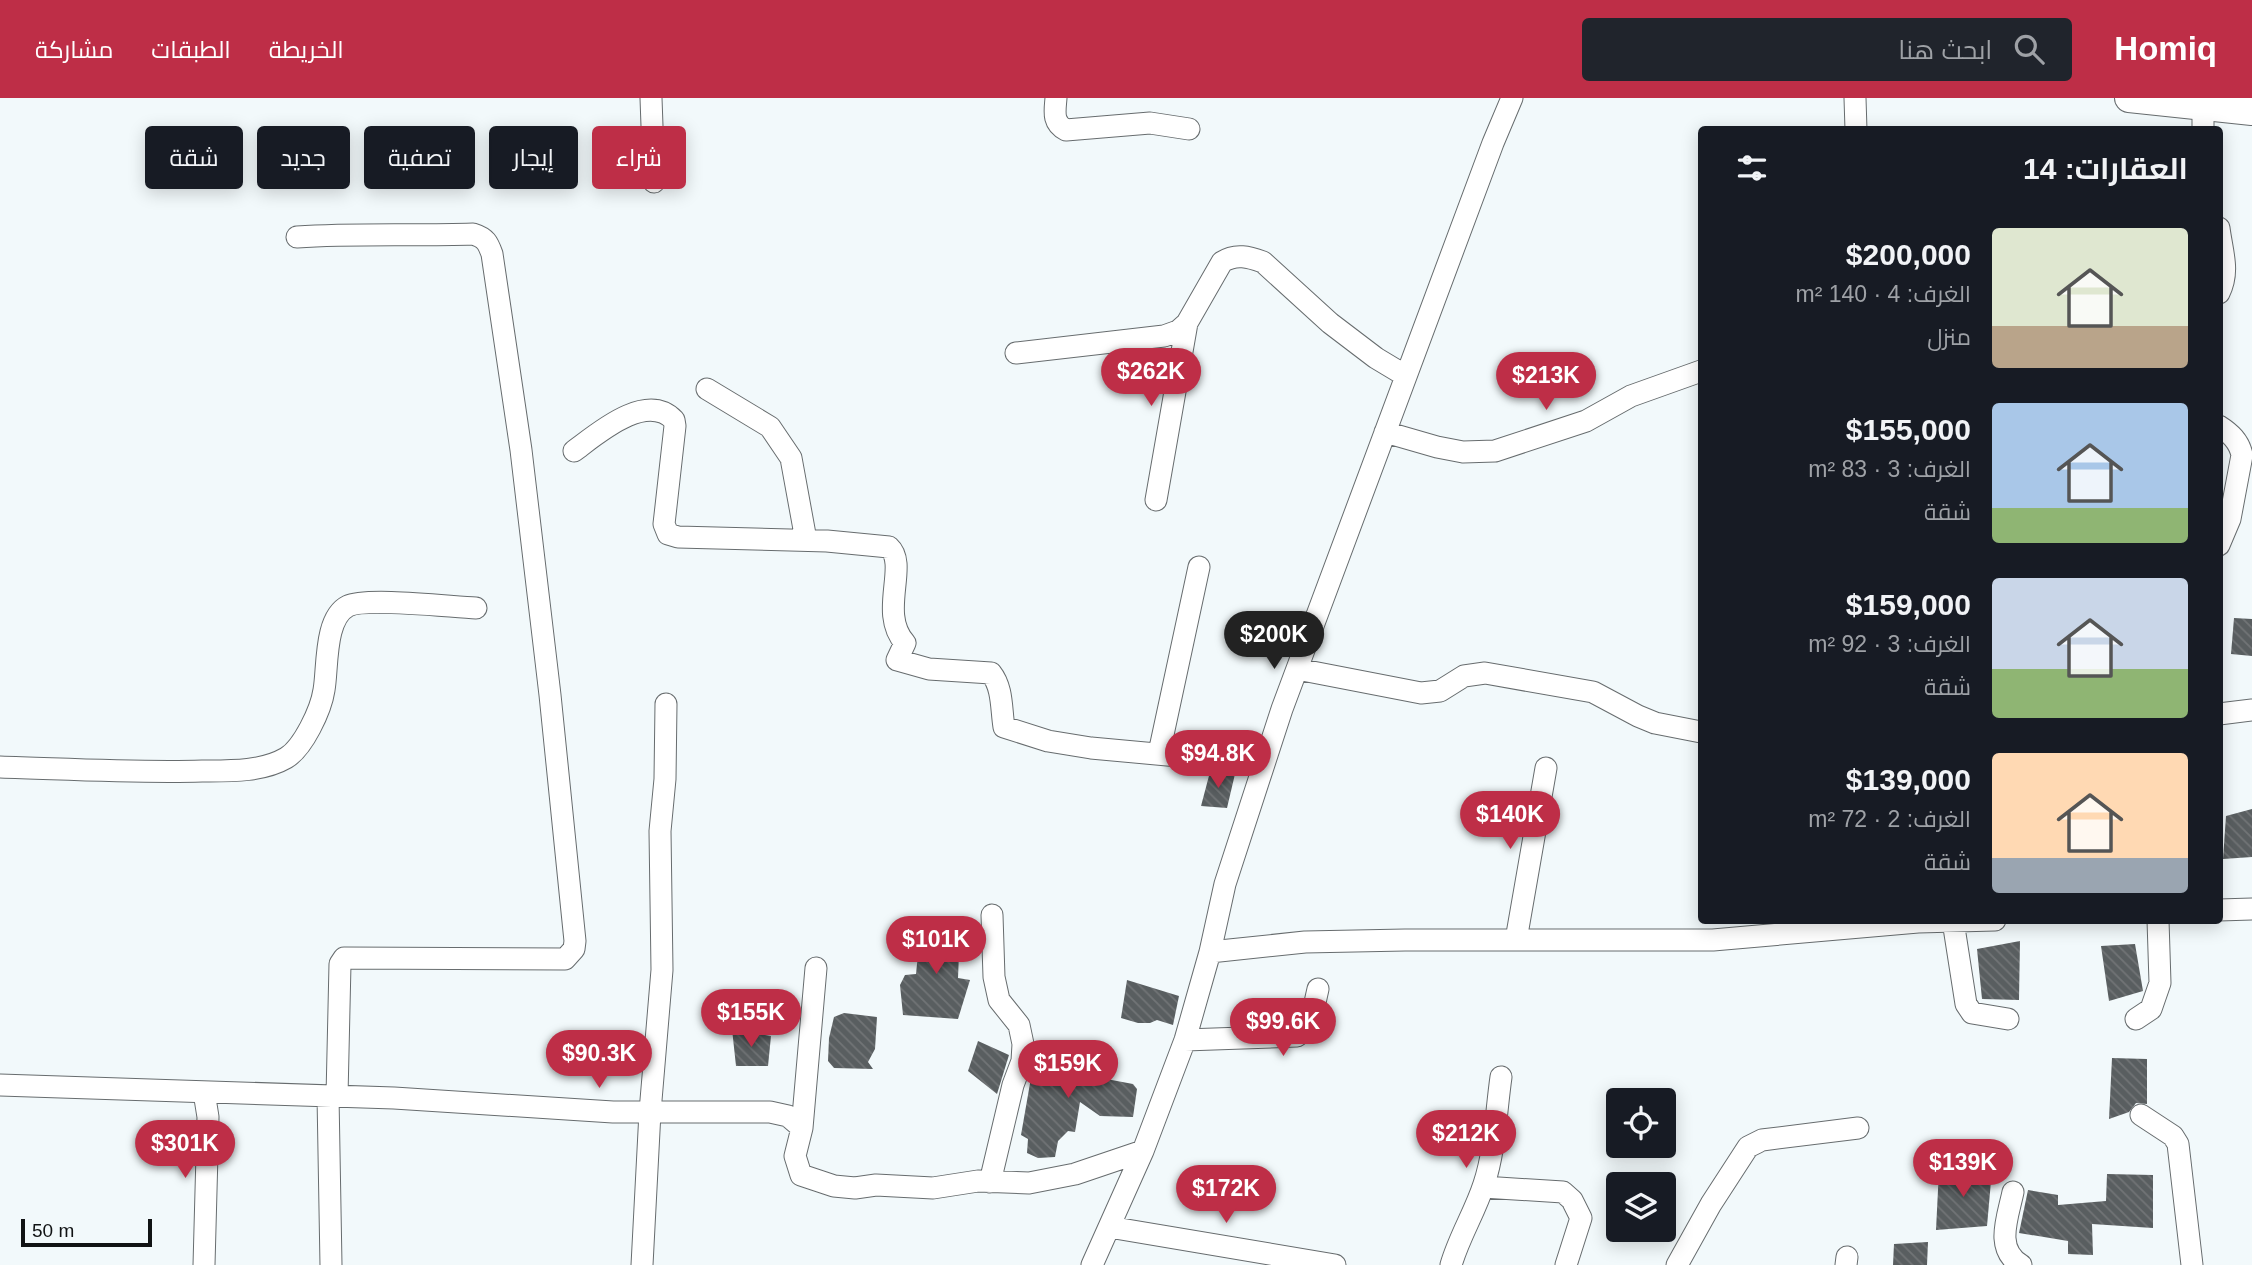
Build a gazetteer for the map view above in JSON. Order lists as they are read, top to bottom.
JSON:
{
  "scale_bar": "50 m",
  "page": {
    "header": "Homiq",
    "search": "ابحث هنا",
    "nav": ["الخريطة", "الطبقات", "مشاركة"],
    "chip": [
      "شراء",
      "إيجار",
      "تصفية",
      "جديد",
      "شقة"
    ],
    "heading": "العقارات: 14",
    "list": [
      {
        "name": "$200,000",
        "note": "الغرف: 4 · 140 m² · منزل"
      },
      {
        "name": "$155,000",
        "note": "الغرف: 3 · 83 m² · شقة"
      },
      {
        "name": "$159,000",
        "note": "الغرف: 3 · 92 m² · شقة"
      },
      {
        "name": "$139,000",
        "note": "الغرف: 2 · 72 m² · شقة"
      }
    ],
    "price": [
      "$262K",
      "$213K",
      "$200K",
      "$94.8K",
      "$140K",
      "$101K",
      "$155K",
      "$99.6K",
      "$90.3K",
      "$159K",
      "$212K",
      "$301K",
      "$139K",
      "$172K"
    ],
    "scale": "50 m"
  }
}
